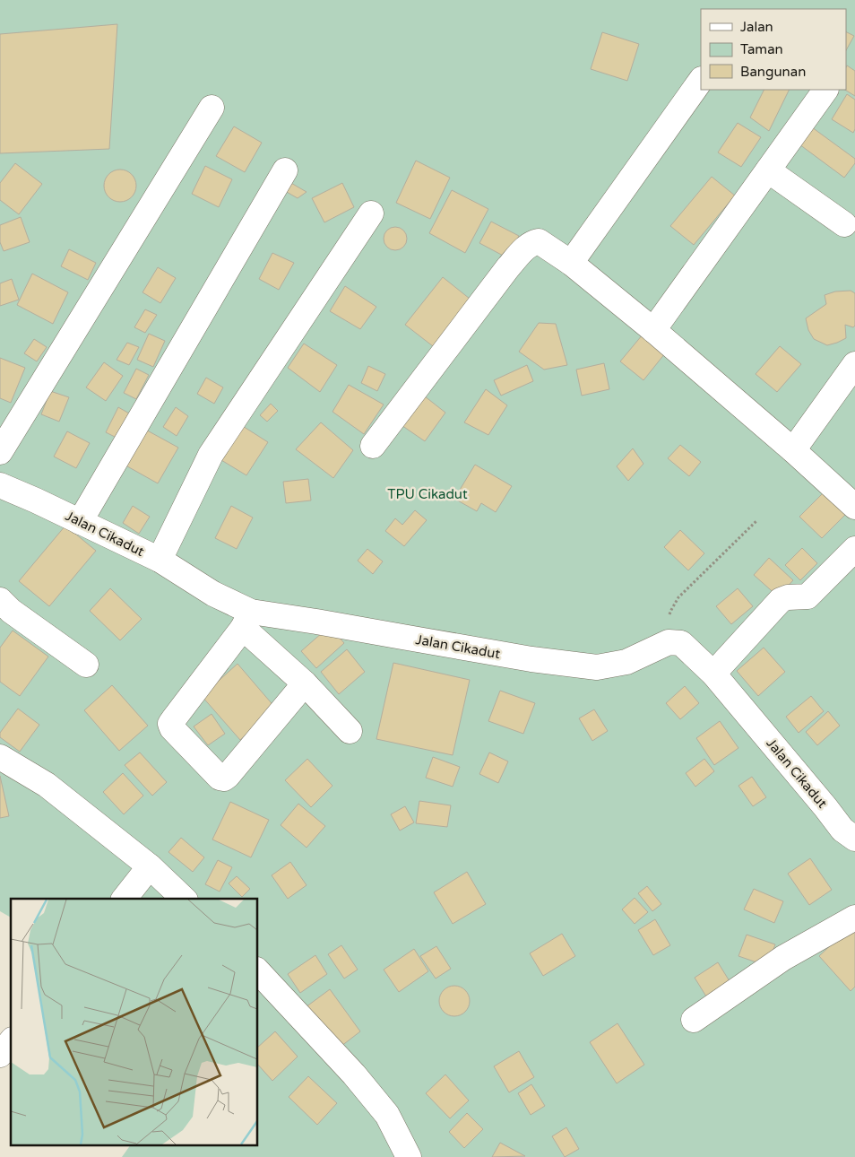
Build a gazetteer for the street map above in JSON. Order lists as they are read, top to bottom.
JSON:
{
  "streets": {
    "street": ["Jalan Cikadut"]
  },
  "parks": ["TPU Cikadut"],
  "legend": ["Jalan", "Taman", "Bangunan"]
}
